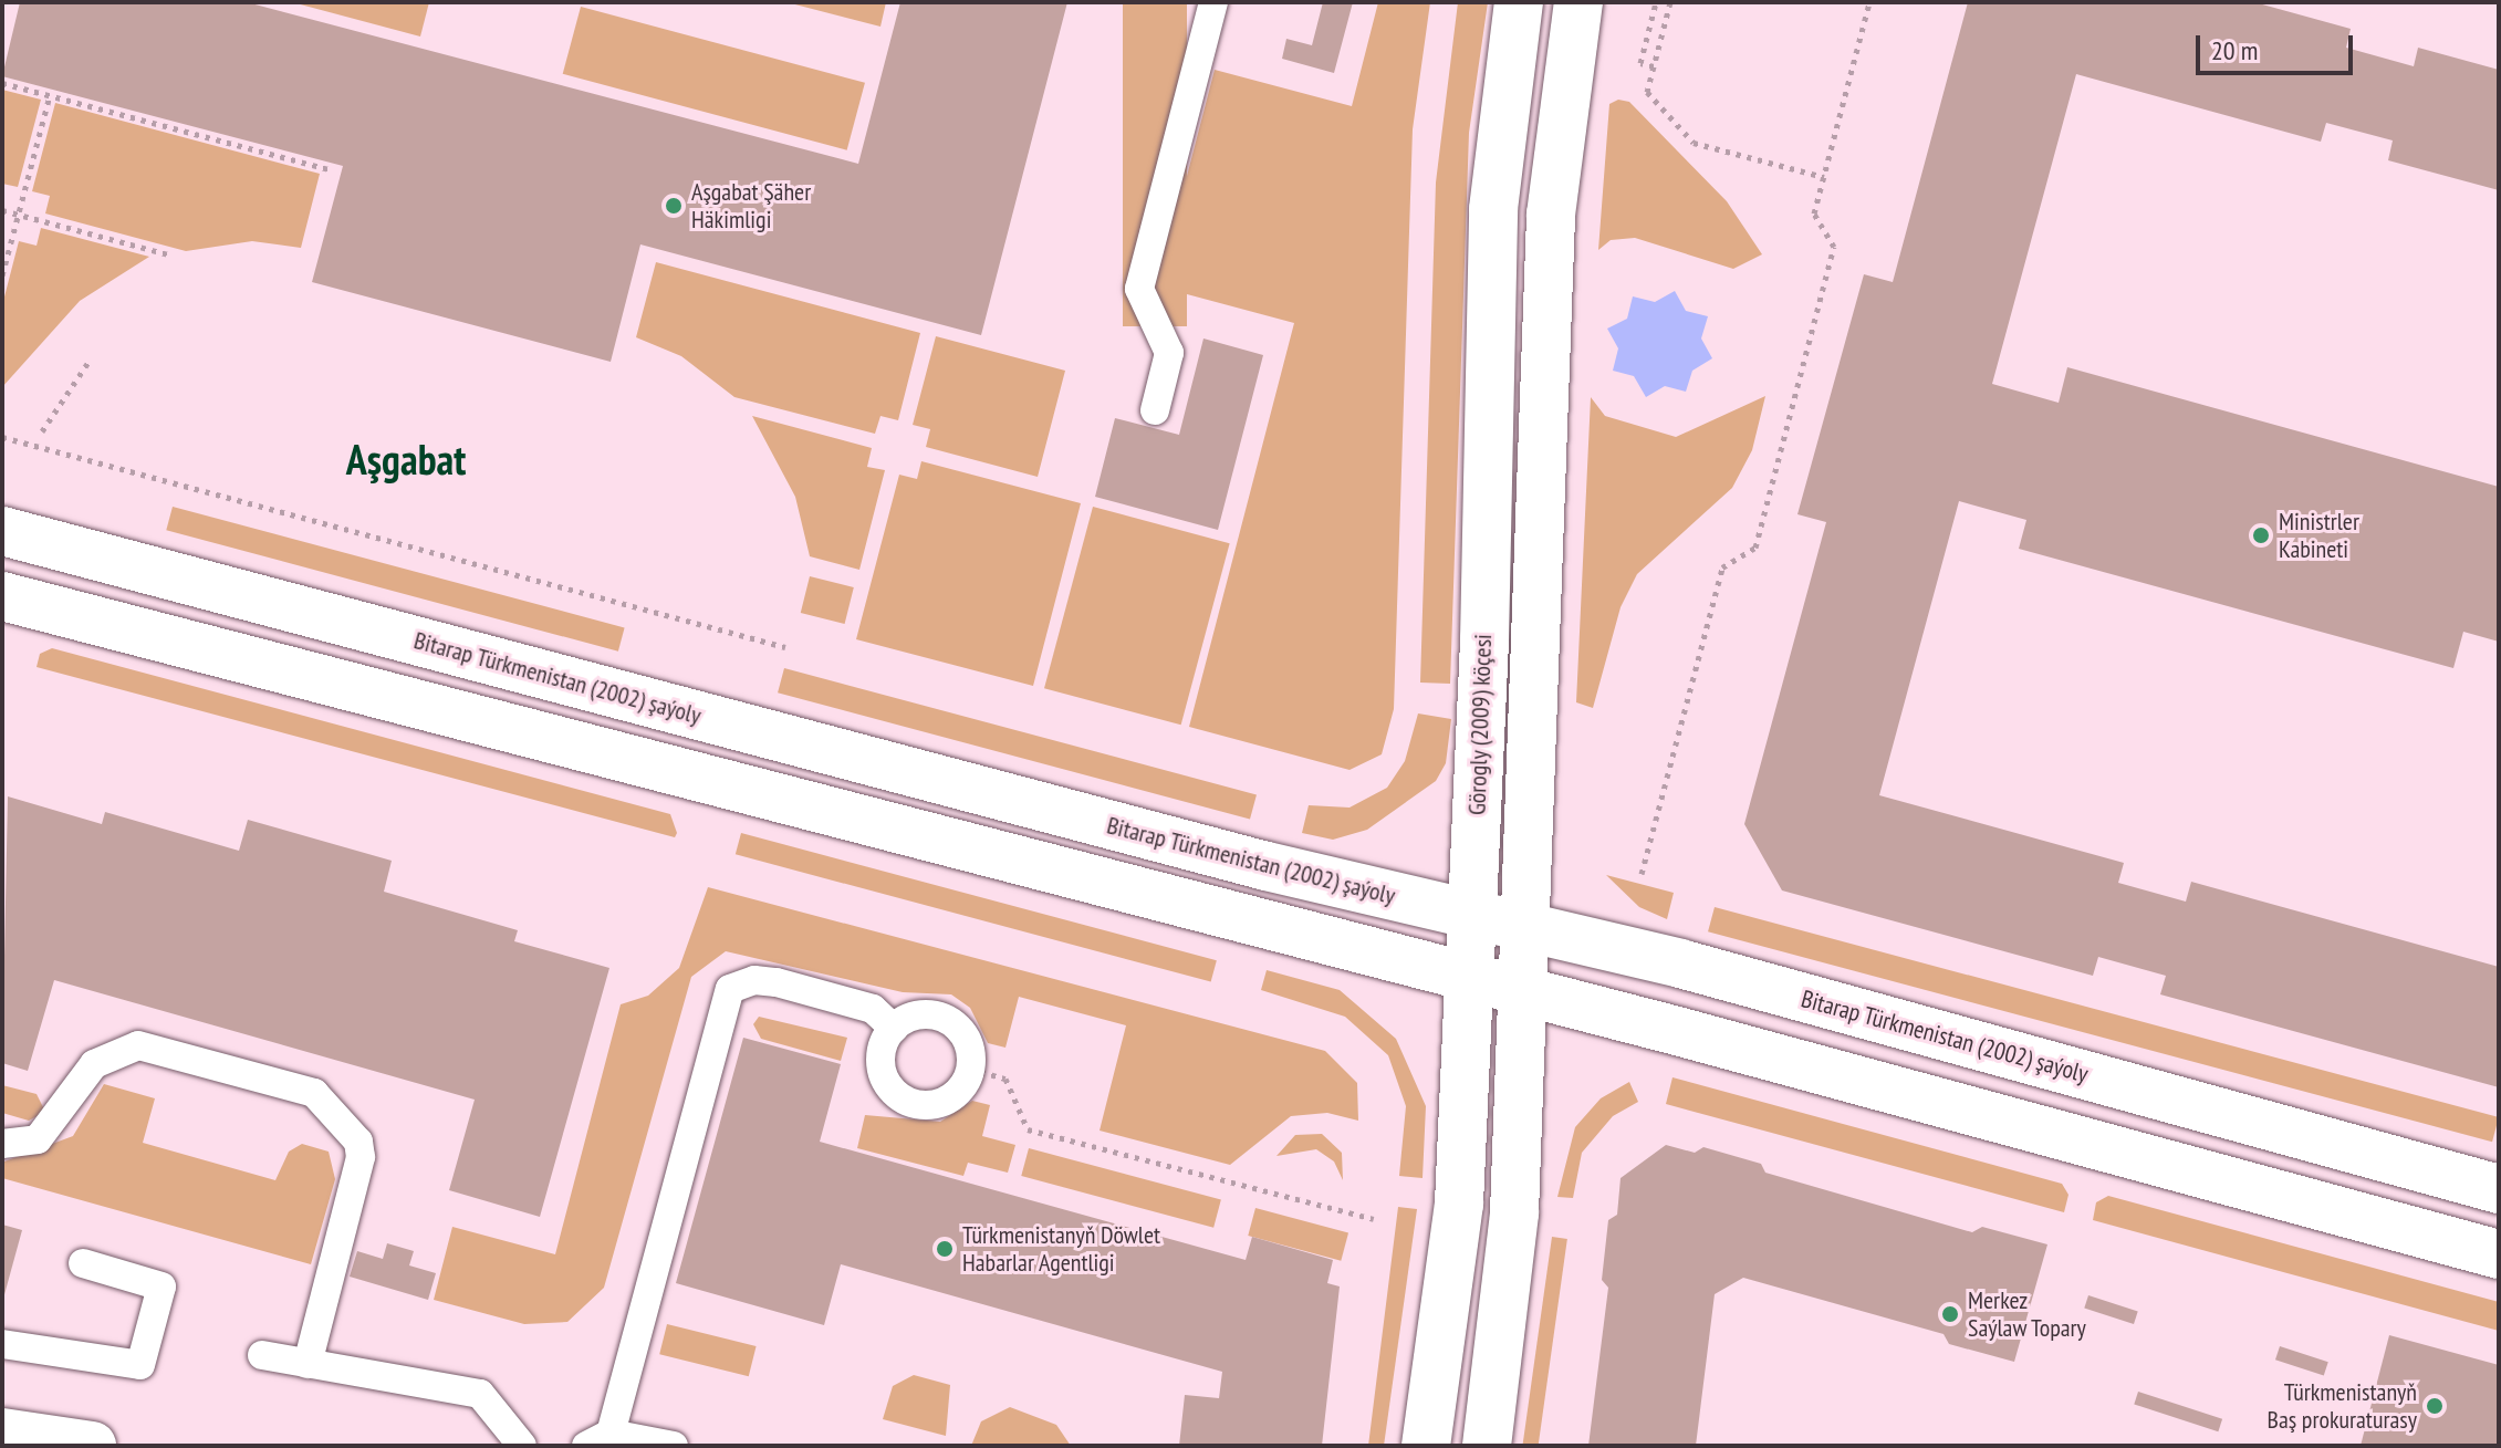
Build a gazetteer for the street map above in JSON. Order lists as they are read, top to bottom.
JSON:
{
  "streets": {
    "street": ["Bitarap Türkmenistan (2002) şaýoly", "Görogly (2009) köçesi"]
  },
  "crossings": [
    ["Bitarap Türkmenistan (2002) şaýoly", "Görogly (2009) köçesi"]
  ],
  "districts": ["Aşgabat"],
  "places": [
    "Aşgabat Şäher Häkimligi",
    "Ministrler Kabineti",
    "Türkmenistanyň Döwlet Habarlar Agentligi",
    "Merkez Saýlaw Topary",
    "Türkmenistanyň Baş prokuraturasy"
  ],
  "scale_bar": "20 m"
}
